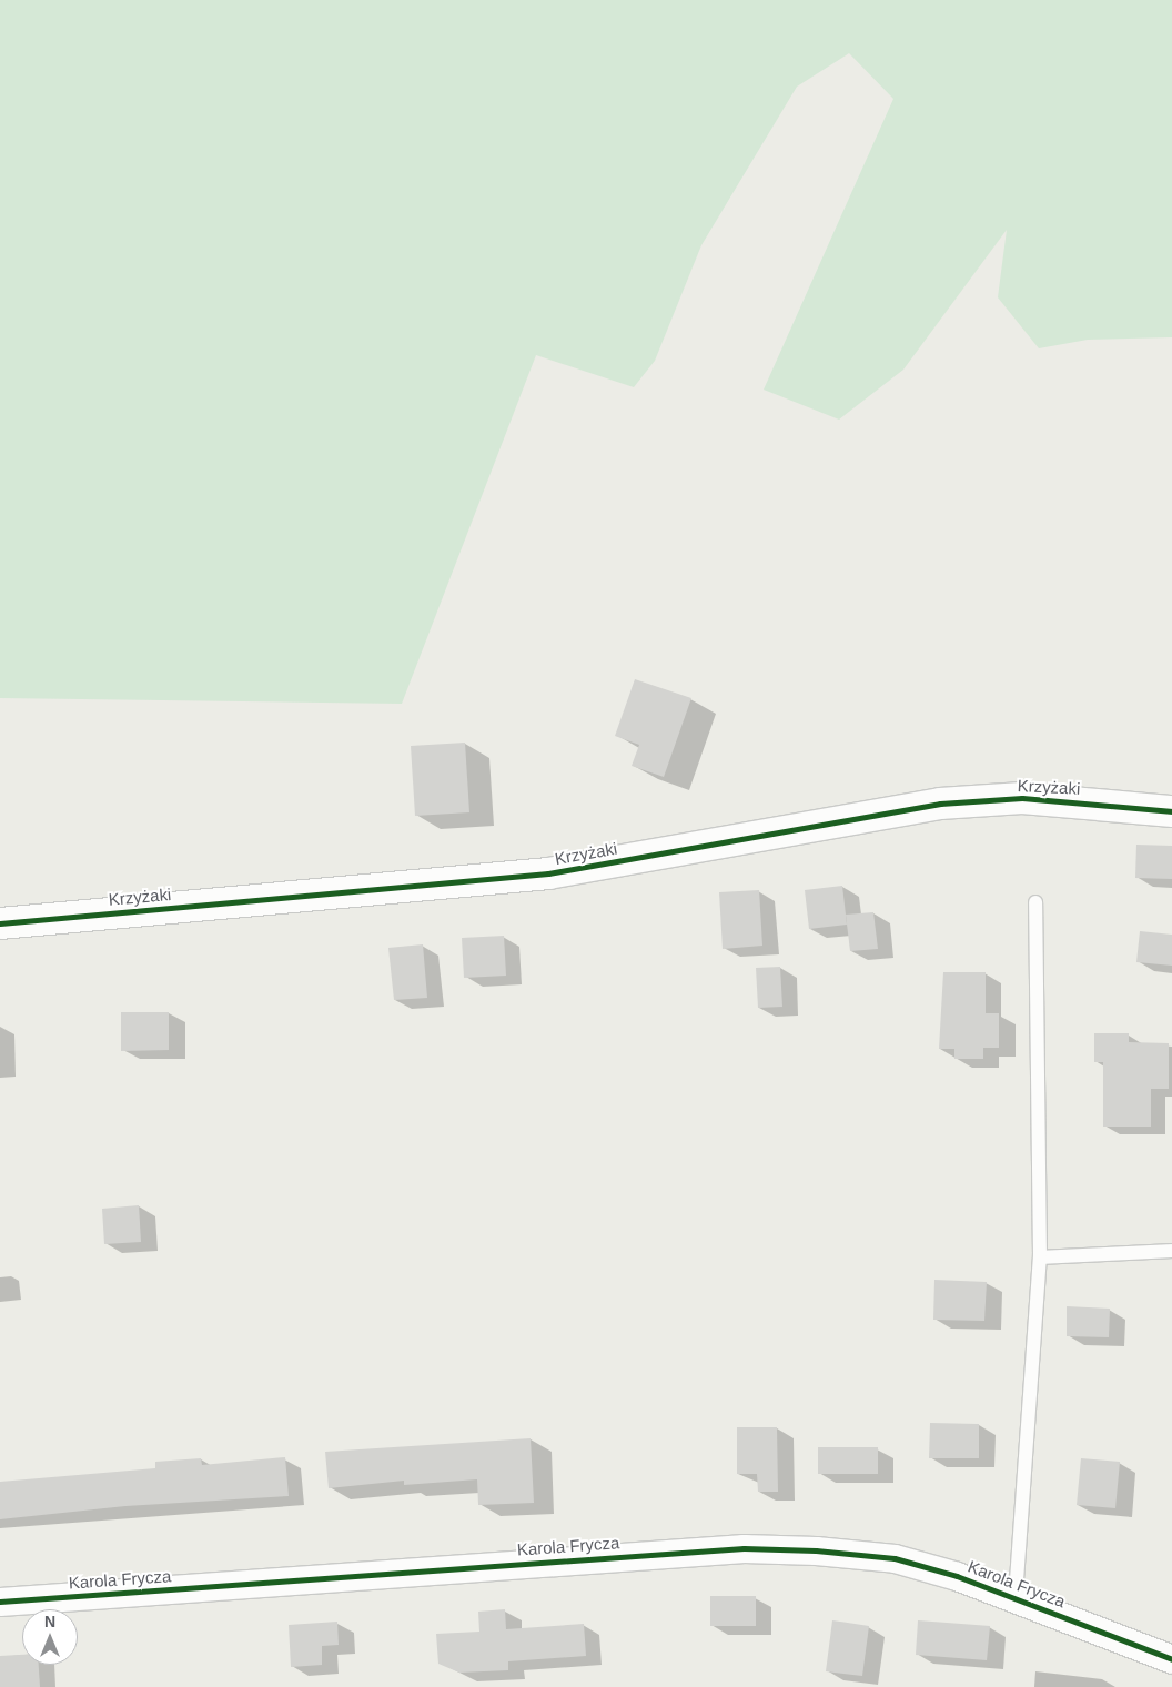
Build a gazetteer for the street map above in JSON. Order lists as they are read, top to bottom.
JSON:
{
  "streets": {
    "street": ["Krzyżaki", "Karola Frycza"]
  },
  "north": "top"
}
